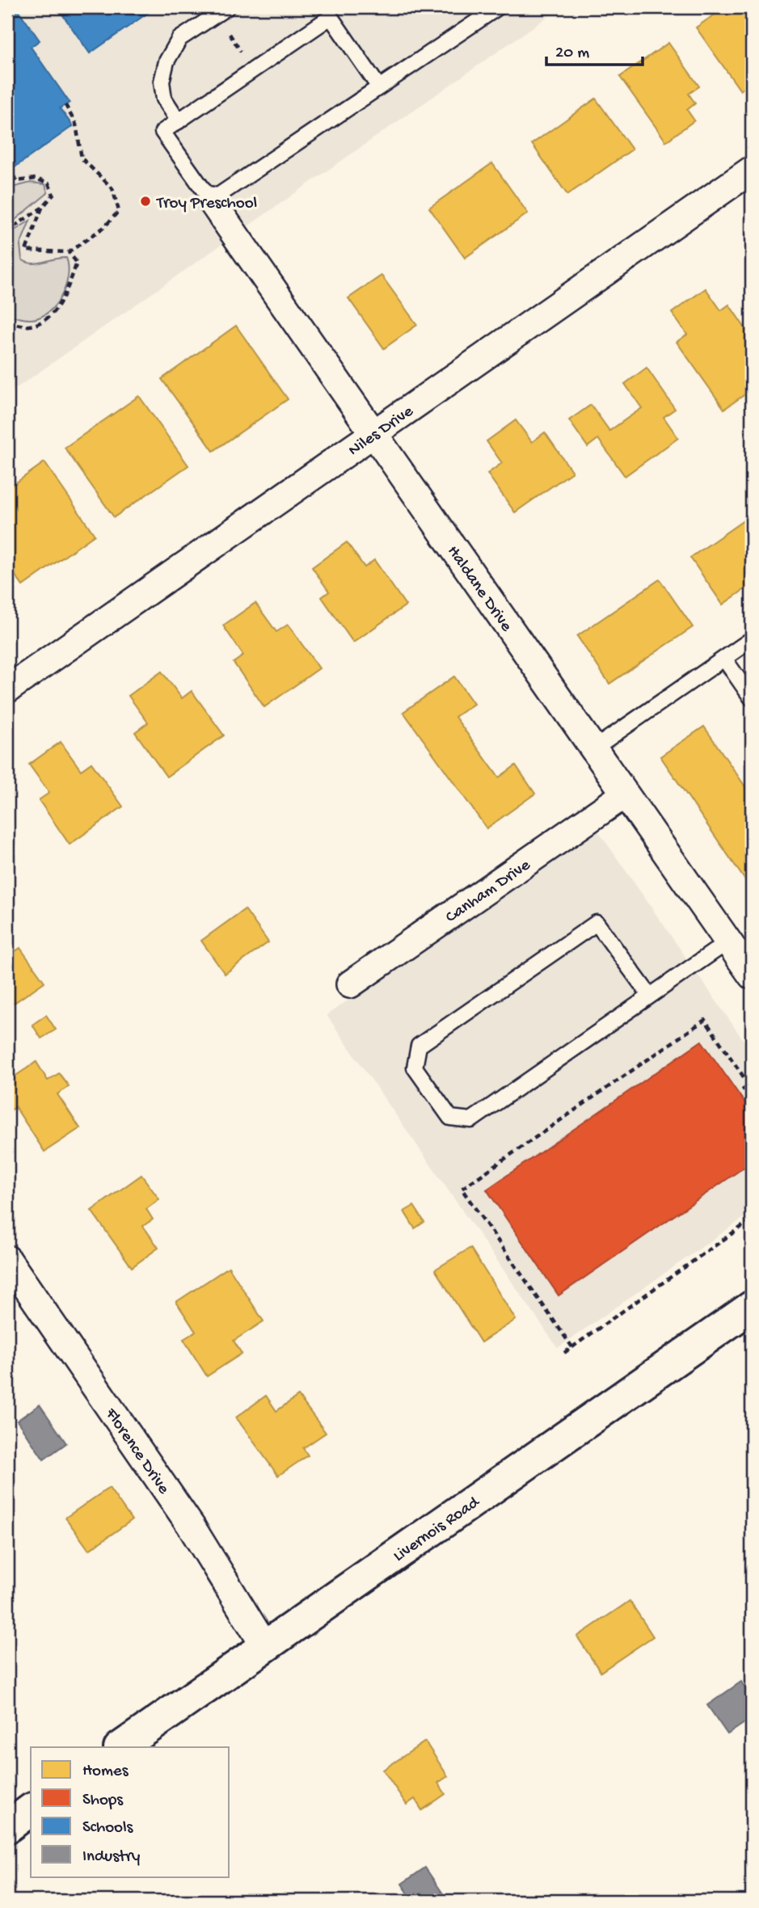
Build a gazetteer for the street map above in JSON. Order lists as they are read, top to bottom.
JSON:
{
  "streets": {
    "main road": ["Livernois Road"],
    "street": [
      "Niles Drive",
      "Haldane Drive",
      "Canham Drive",
      "Florence Drive"
    ]
  },
  "crossings": [
    ["Niles Drive", "Haldane Drive"],
    ["Haldane Drive", "Canham Drive"],
    ["Florence Drive", "Livernois Road"]
  ],
  "places": ["Troy Preschool"],
  "legend": [
    "Homes",
    "Shops",
    "Schools",
    "Industry"
  ],
  "scale_bar": "20 m"
}
